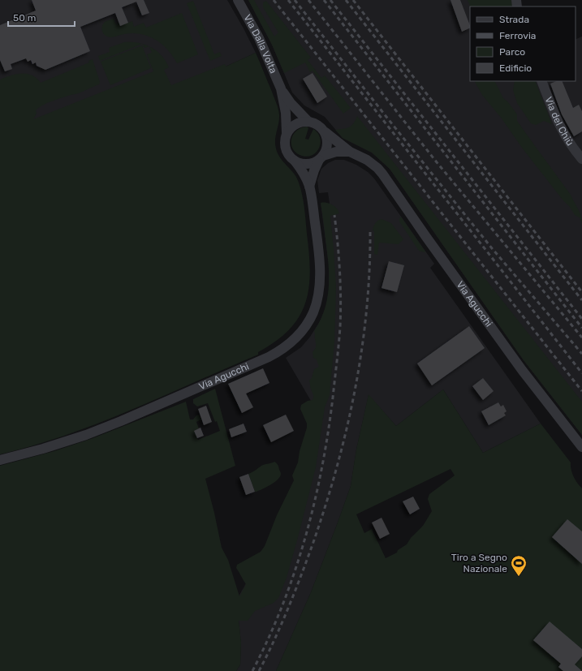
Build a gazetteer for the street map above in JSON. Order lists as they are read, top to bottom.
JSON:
{
  "streets": {
    "street": ["Via Dalla Volta", "Via del Chiù", "Via Agucchi"]
  },
  "crossings": [
    ["Via Dalla Volta", "Via Agucchi"]
  ],
  "places": {
    "sports": ["Tiro a Segno Nazionale"]
  },
  "legend": [
    "Strada",
    "Ferrovia",
    "Parco",
    "Edificio"
  ],
  "scale_bar": "50 m"
}
